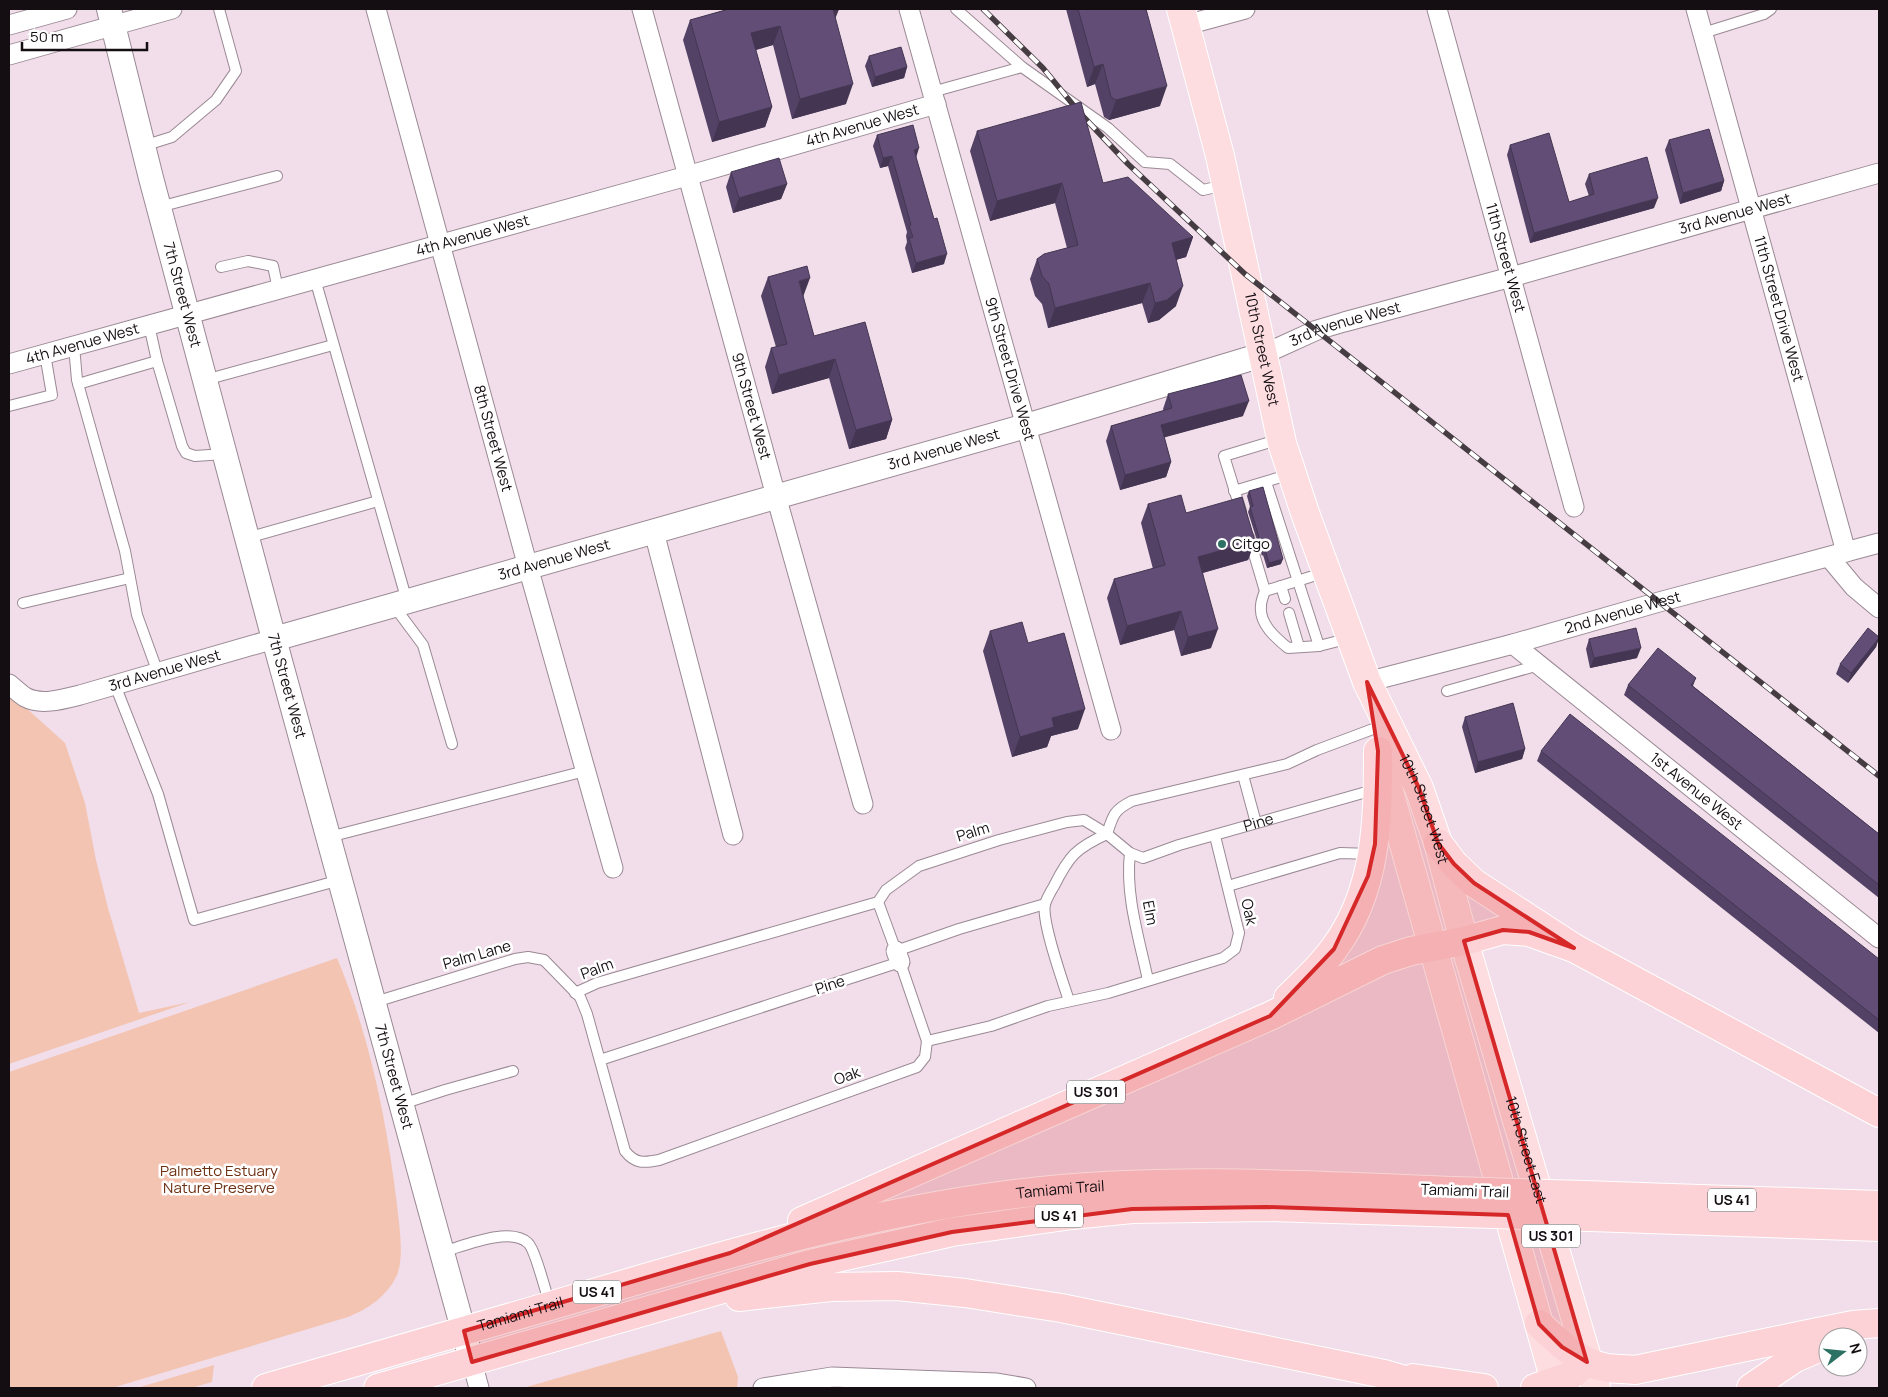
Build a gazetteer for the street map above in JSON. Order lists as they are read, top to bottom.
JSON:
{
  "streets": {
    "highway": ["US 301", "Tamiami Trail", "US 41"],
    "main road": ["10th Street West", "10th Street East"],
    "street": [
      "4th Avenue West",
      "3rd Avenue West",
      "11th Street West",
      "7th Street West",
      "11th Street Drive West",
      "9th Street Drive West",
      "9th Street West",
      "8th Street West",
      "2nd Avenue West",
      "1st Avenue West"
    ],
    "lane": [
      "Pine",
      "Palm",
      "Oak",
      "Elm",
      "Palm Lane"
    ]
  },
  "crossings": [
    ["4th Avenue West", "7th Street West"],
    ["4th Avenue West", "9th Street Drive West"],
    ["4th Avenue West", "9th Street West"],
    ["4th Avenue West", "8th Street West"],
    ["3rd Avenue West", "11th Street West"],
    ["3rd Avenue West", "7th Street West"],
    ["3rd Avenue West", "11th Street Drive West"],
    ["3rd Avenue West", "10th Street West"],
    ["3rd Avenue West", "9th Street Drive West"],
    ["3rd Avenue West", "9th Street West"],
    ["3rd Avenue West", "8th Street West"],
    ["7th Street West", "Palm Lane"],
    ["7th Street West", "Tamiami Trail"],
    ["11th Street Drive West", "2nd Avenue West"],
    ["10th Street West", "2nd Avenue West"],
    ["10th Street West", "Pine"],
    ["10th Street West", "US 301"],
    ["10th Street West", "10th Street East"],
    ["2nd Avenue West", "1st Avenue West"],
    ["Pine", "Palm"],
    ["Pine", "Oak"],
    ["Pine", "Elm"],
    ["Pine", "Palm Lane"],
    ["Palm", "Elm"],
    ["Palm", "Palm Lane"],
    ["Oak", "Elm"],
    ["Oak", "Palm Lane"],
    ["US 301", "10th Street East"],
    ["US 301", "Tamiami Trail"]
  ],
  "parks": ["Palmetto Estuary Nature Preserve"],
  "places": ["Citgo"],
  "scale_bar": "50 m",
  "north": "right"
}
